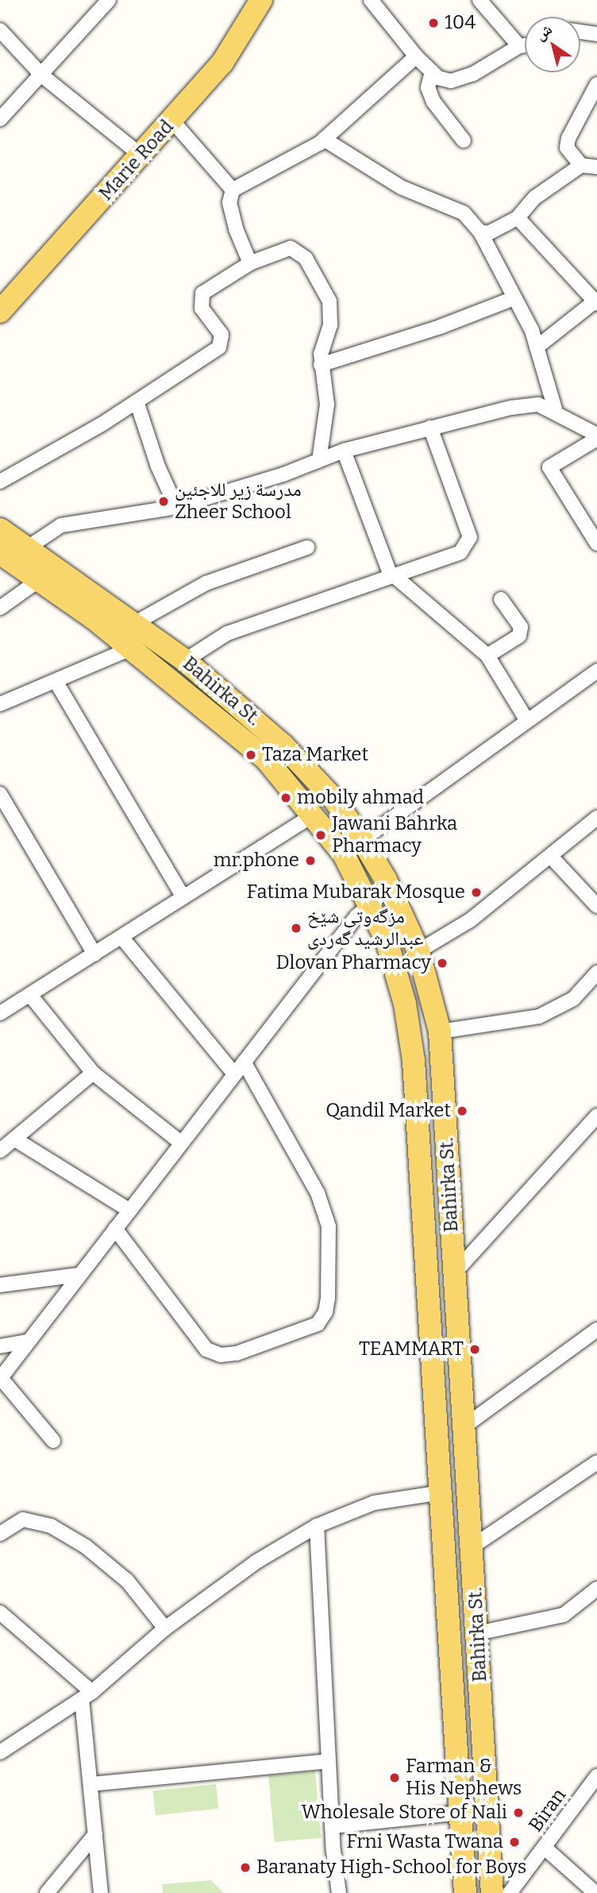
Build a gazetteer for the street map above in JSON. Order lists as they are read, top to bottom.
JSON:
{
  "streets": {
    "main road": ["Marie Road", "Bahirka St."],
    "street": ["Biran"]
  },
  "places": [
    "104",
    "مدرسة زير للاجئين Zheer School",
    "Taza Market",
    "mobily ahmad",
    "Jawani Bahrka Pharmacy",
    "mr.phone",
    "Fatima Mubarak Mosque",
    "مزگەوتی شێخ عبدالرشید گەردی",
    "Dlovan Pharmacy",
    "Qandil Market",
    "TEAMMART",
    "Farman & His Nephews",
    "Wholesale Store of Nali",
    "Frni Wasta Twana",
    "Baranaty High-School for Boys"
  ],
  "north": "top left"
}
